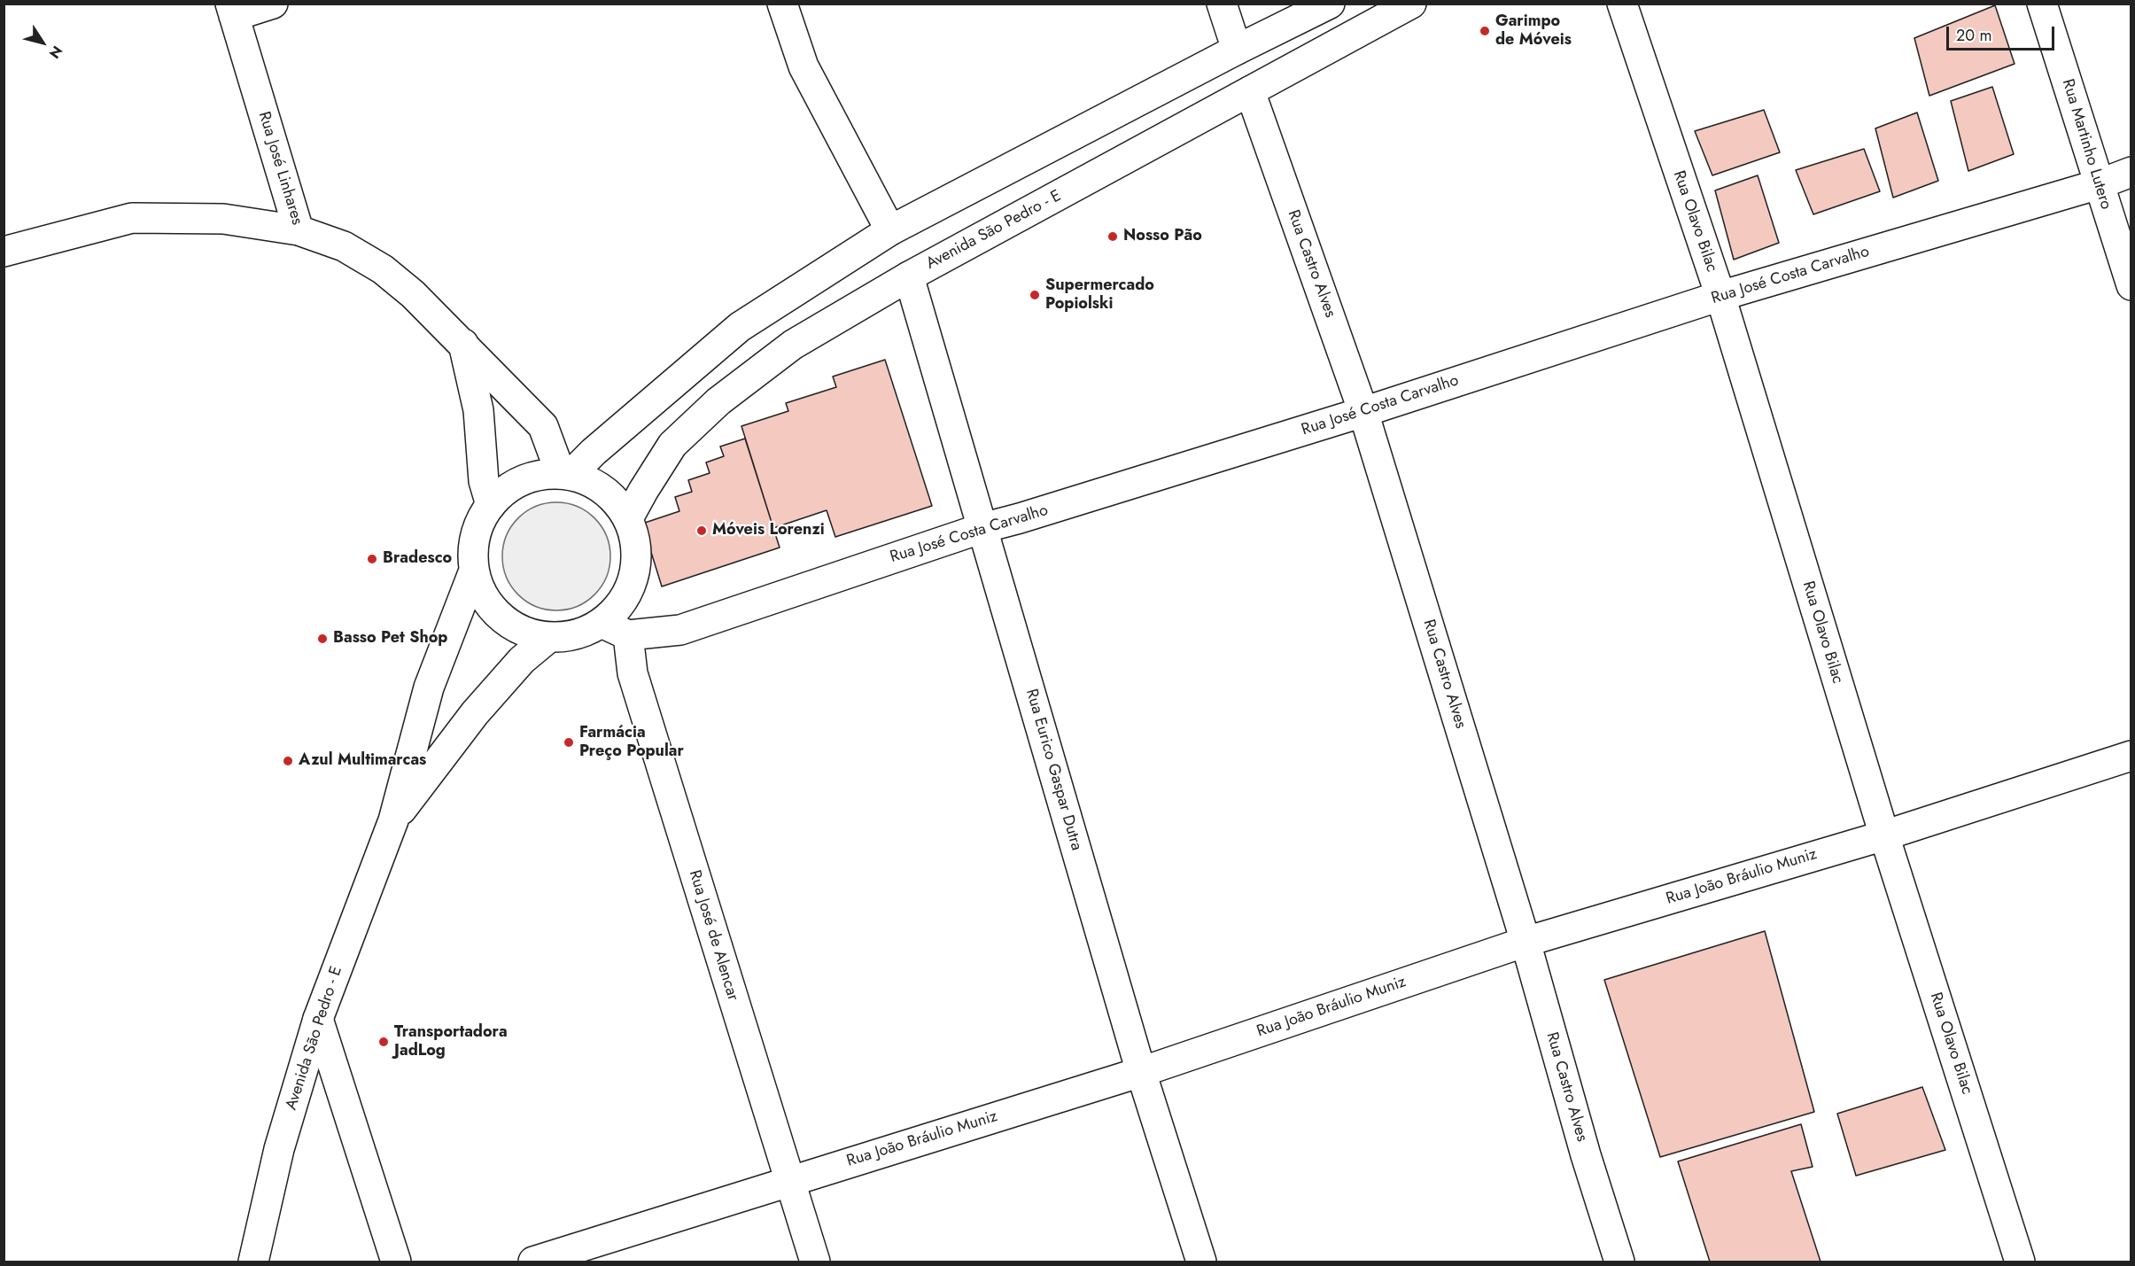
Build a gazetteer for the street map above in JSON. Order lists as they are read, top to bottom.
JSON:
{
  "streets": {
    "street": [
      "Rua Martinho Lutero",
      "Rua José Linhares",
      "Rua Olavo Bilac",
      "Avenida São Pedro - E",
      "Rua Castro Alves",
      "Rua José Costa Carvalho",
      "Rua Eurico Gaspar Dutra",
      "Rua João Bráulio Muniz",
      "Rua José de Alencar"
    ]
  },
  "crossings": [
    ["Rua Martinho Lutero", "Rua José Costa Carvalho"],
    ["Rua José Linhares", "Avenida São Pedro - E"],
    ["Rua Olavo Bilac", "Rua José Costa Carvalho"],
    ["Rua Olavo Bilac", "Rua João Bráulio Muniz"],
    ["Avenida São Pedro - E", "Rua Castro Alves"],
    ["Avenida São Pedro - E", "Rua Eurico Gaspar Dutra"],
    ["Rua Castro Alves", "Rua José Costa Carvalho"],
    ["Rua Castro Alves", "Rua João Bráulio Muniz"],
    ["Rua José Costa Carvalho", "Rua Eurico Gaspar Dutra"],
    ["Rua José Costa Carvalho", "Rua José de Alencar"],
    ["Rua Eurico Gaspar Dutra", "Rua João Bráulio Muniz"],
    ["Rua João Bráulio Muniz", "Rua José de Alencar"]
  ],
  "places": [
    "Garimpo de Móveis",
    "Nosso Pão",
    "Supermercado Popiolski",
    "Móveis Lorenzi",
    "Bradesco",
    "Basso Pet Shop",
    "Farmácia Preço Popular",
    "Azul Multimarcas",
    "Transportadora JadLog"
  ],
  "scale_bar": "20 m",
  "north": "bottom right"
}
